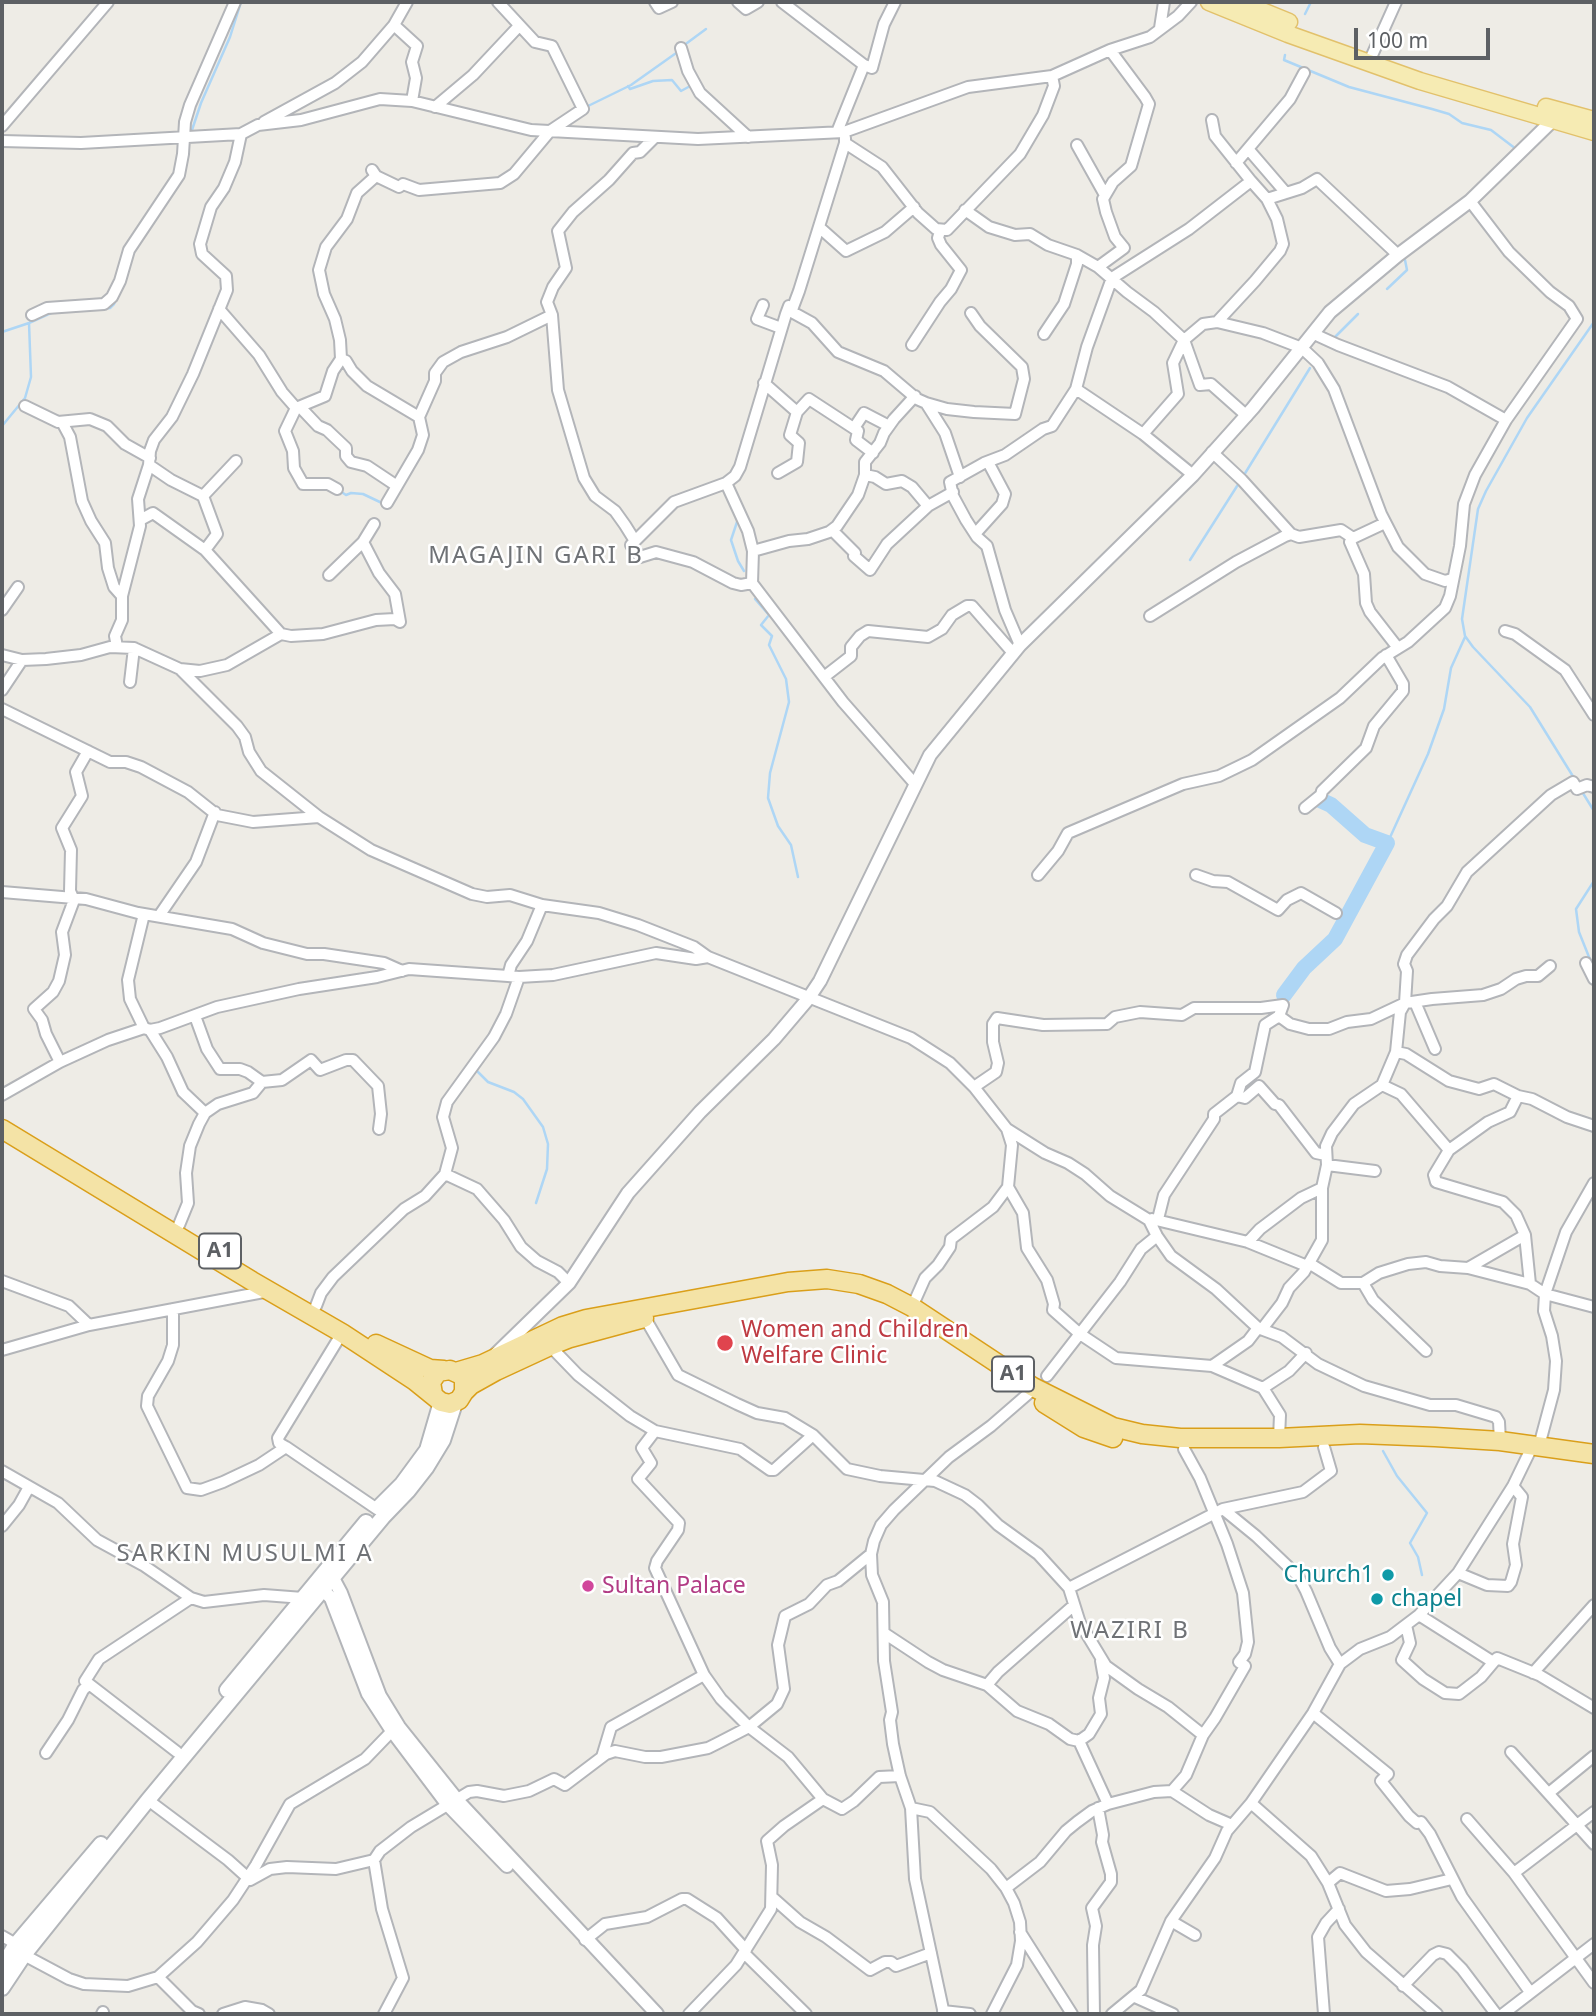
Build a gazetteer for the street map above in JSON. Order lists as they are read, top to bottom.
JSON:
{
  "streets": {
    "highway": ["A1"]
  },
  "districts": ["MAGAJIN GARI B", "SARKIN MUSULMI A", "WAZIRI B"],
  "places": [
    "Women and Children Welfare Clinic",
    "Church1",
    "Sultan Palace",
    "chapel"
  ],
  "scale_bar": "100 m"
}
